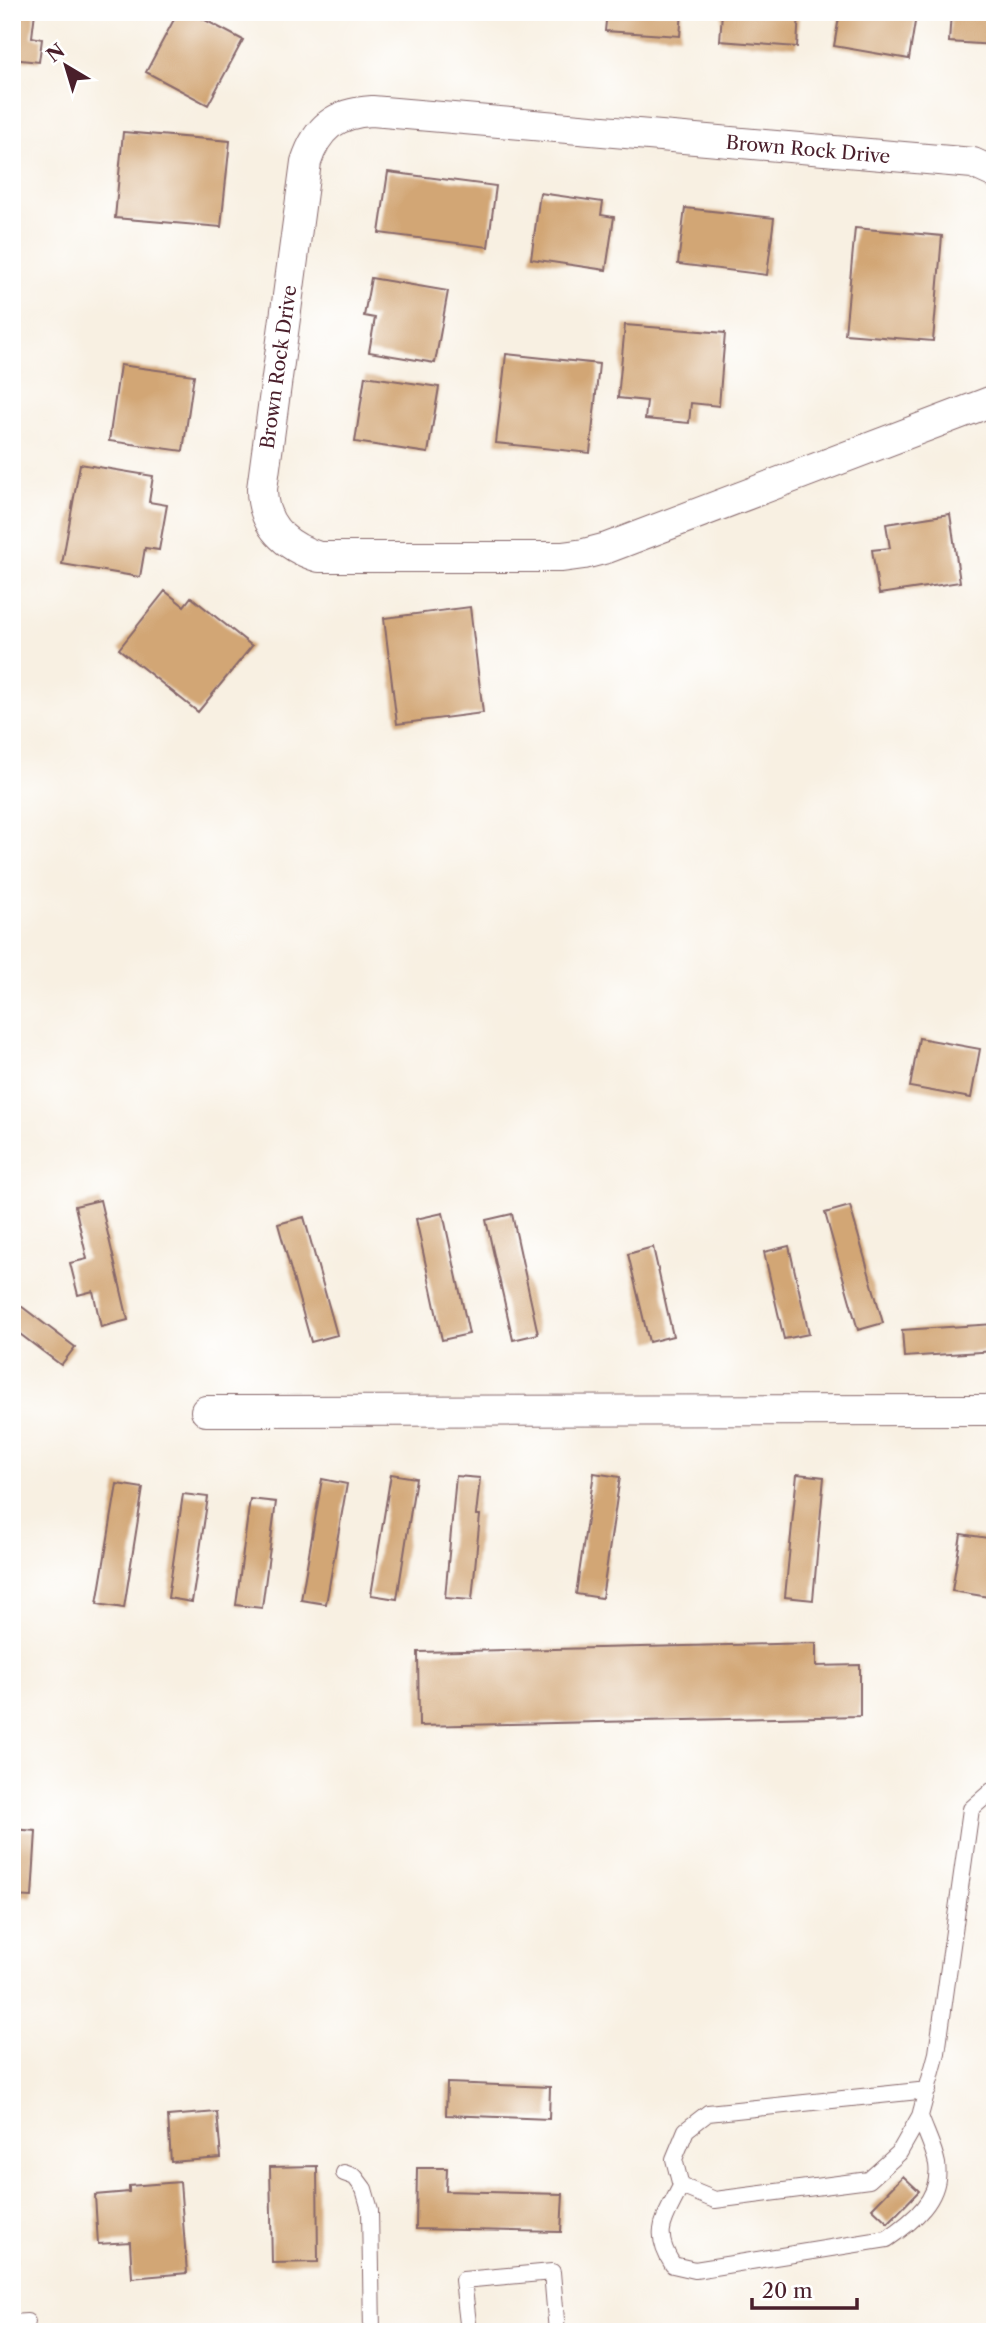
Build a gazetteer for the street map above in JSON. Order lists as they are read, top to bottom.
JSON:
{
  "streets": {
    "street": ["Brown Rock Drive"]
  },
  "scale_bar": "20 m",
  "north": "top left"
}
